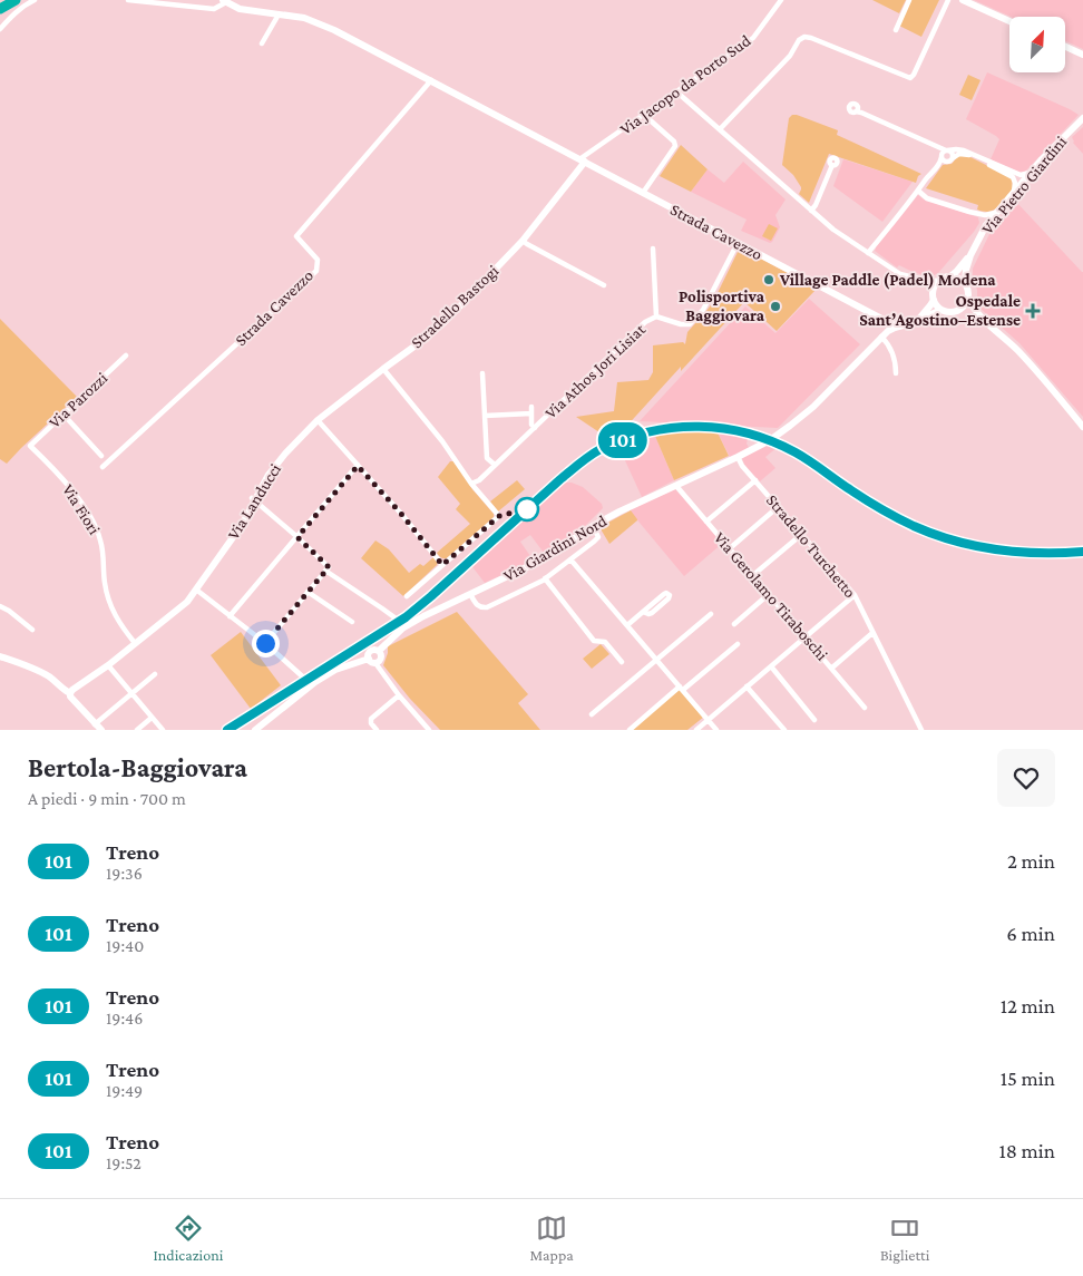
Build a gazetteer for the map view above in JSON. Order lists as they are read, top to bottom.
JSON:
{
  "streets": {
    "street": [
      "Via Jacopo da Porto Sud",
      "Via Pietro Giardini",
      "Strada Cavezzo",
      "Stradello Bastogi",
      "Via Athos Jori Lisiat",
      "Via Parozzi",
      "Via Landucci",
      "Via Fiori",
      "Stradello Turchetto",
      "Via Giardini Nord",
      "Via Gerolamo Tiraboschi"
    ]
  },
  "crossings": [
    ["Via Jacopo da Porto Sud", "Strada Cavezzo"],
    ["Via Jacopo da Porto Sud", "Stradello Bastogi"],
    ["Strada Cavezzo", "Stradello Bastogi"],
    ["Strada Cavezzo", "Via Athos Jori Lisiat"],
    ["Stradello Bastogi", "Via Landucci"],
    ["Via Parozzi", "Via Fiori"],
    ["Via Landucci", "Via Fiori"],
    ["Stradello Turchetto", "Via Giardini Nord"],
    ["Via Giardini Nord", "Via Gerolamo Tiraboschi"]
  ],
  "places": {
    "other": ["Village Paddle (Padel) Modena", "Polisportiva Baggiovara"],
    "health": ["Ospedale Sant’Agostino–Estense"]
  },
  "north": "top right",
  "page": {
    "on_map": "101",
    "heading": ["Bertola-Baggiovara", "A piedi · 9 min · 700 m"],
    "list": [
      {
        "mark": "101",
        "name": "Treno",
        "note": "19:36",
        "value": "2 min"
      },
      {
        "mark": "101",
        "name": "Treno",
        "note": "19:40",
        "value": "6 min"
      },
      {
        "mark": "101",
        "name": "Treno",
        "note": "19:46",
        "value": "12 min"
      },
      {
        "mark": "101",
        "name": "Treno",
        "note": "19:49",
        "value": "15 min"
      },
      {
        "mark": "101",
        "name": "Treno",
        "note": "19:52",
        "value": "18 min"
      }
    ],
    "tabs": ["Indicazioni", "Mappa", "Biglietti"]
  }
}
